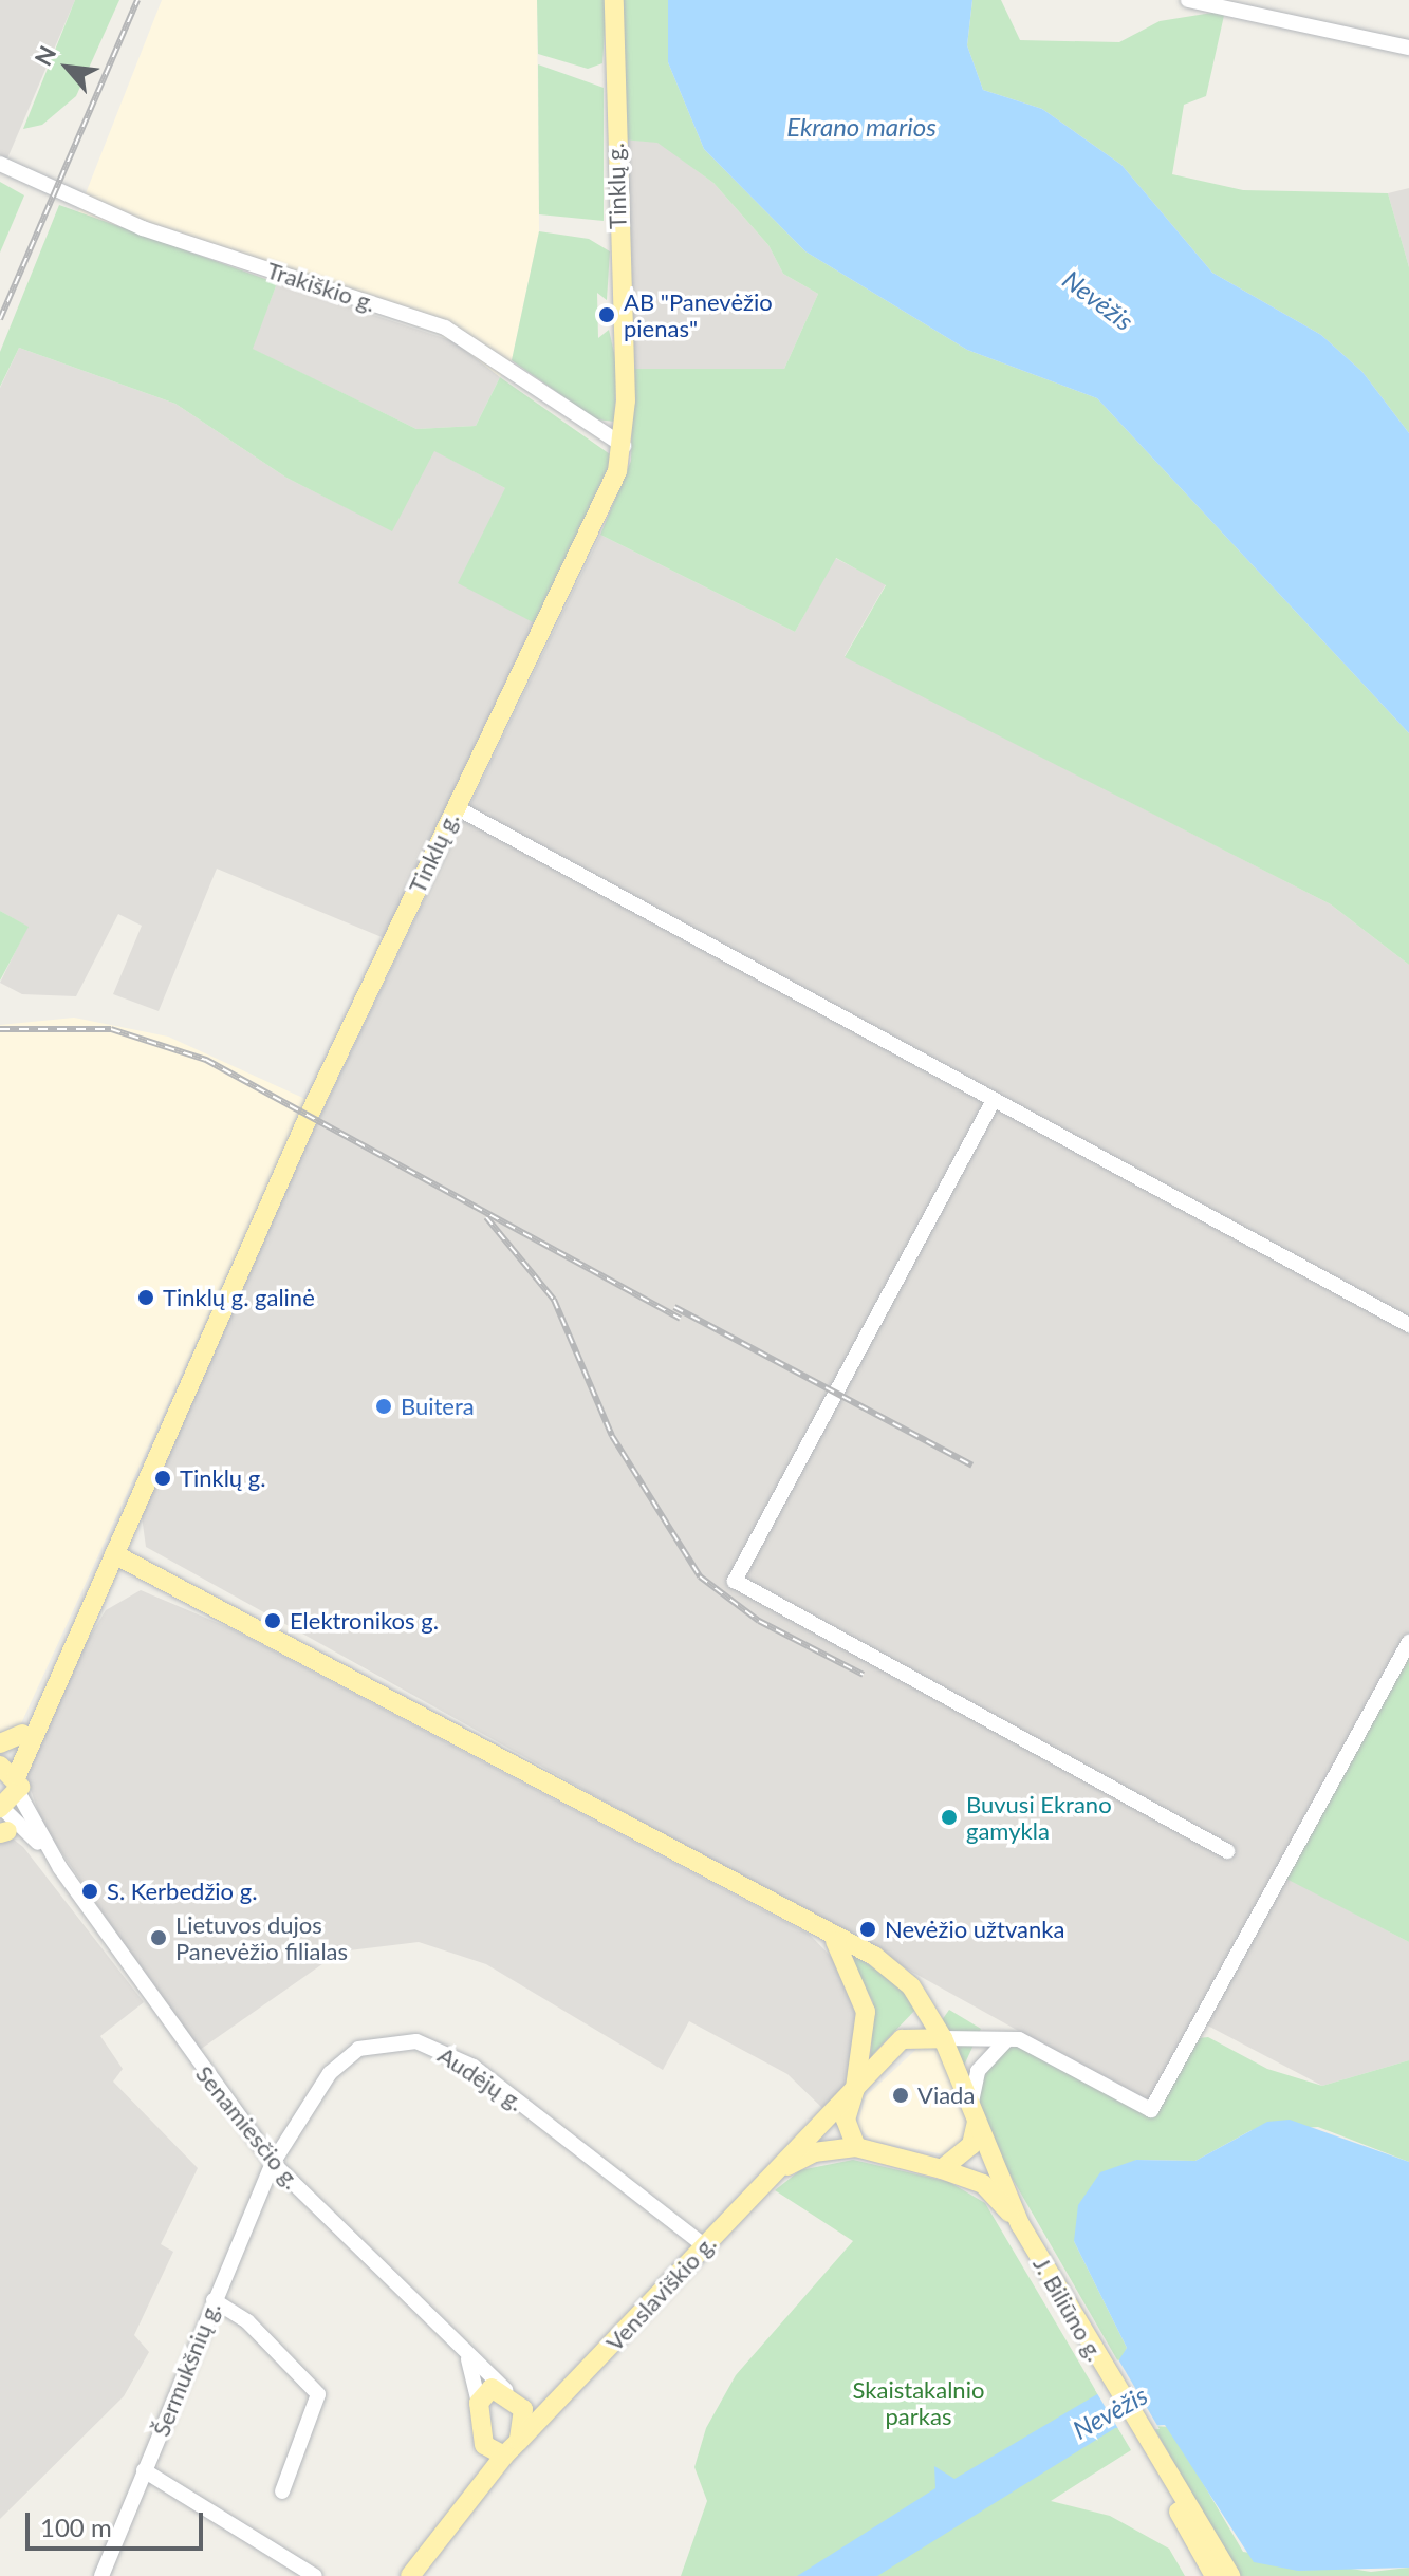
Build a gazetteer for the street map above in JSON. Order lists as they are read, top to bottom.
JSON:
{
  "streets": {
    "main road": [
      "Tinklų g.",
      "Senamiesčio g.",
      "Venslaviškio g.",
      "J. Biliūno g."
    ],
    "street": ["Trakiškio g.", "Audėjų g.", "Šermukšnių g."]
  },
  "crossings": [
    ["Tinklų g.", "Trakiškio g."],
    ["Tinklų g.", "Senamiesčio g."],
    ["Audėjų g.", "Senamiesčio g."],
    ["Audėjų g.", "Venslaviškio g."],
    ["Audėjų g.", "Šermukšnių g."],
    ["Senamiesčio g.", "Venslaviškio g."],
    ["Senamiesčio g.", "Šermukšnių g."],
    ["Venslaviškio g.", "J. Biliūno g."]
  ],
  "water": ["Ekrano marios", "Nevėžis"],
  "parks": ["Skaistakalnio parkas"],
  "places": [
    "AB \"Panevėžio pienas\"",
    "Tinklų g. galinė",
    "Buitera",
    "Tinklų g.",
    "Elektronikos g.",
    "Buvusi Ekrano gamykla",
    "S. Kerbedžio g.",
    "Nevėžio užtvanka",
    "Lietuvos dujos Panevėžio filialas",
    "Viada"
  ],
  "scale_bar": "100 m",
  "north": "top left"
}
